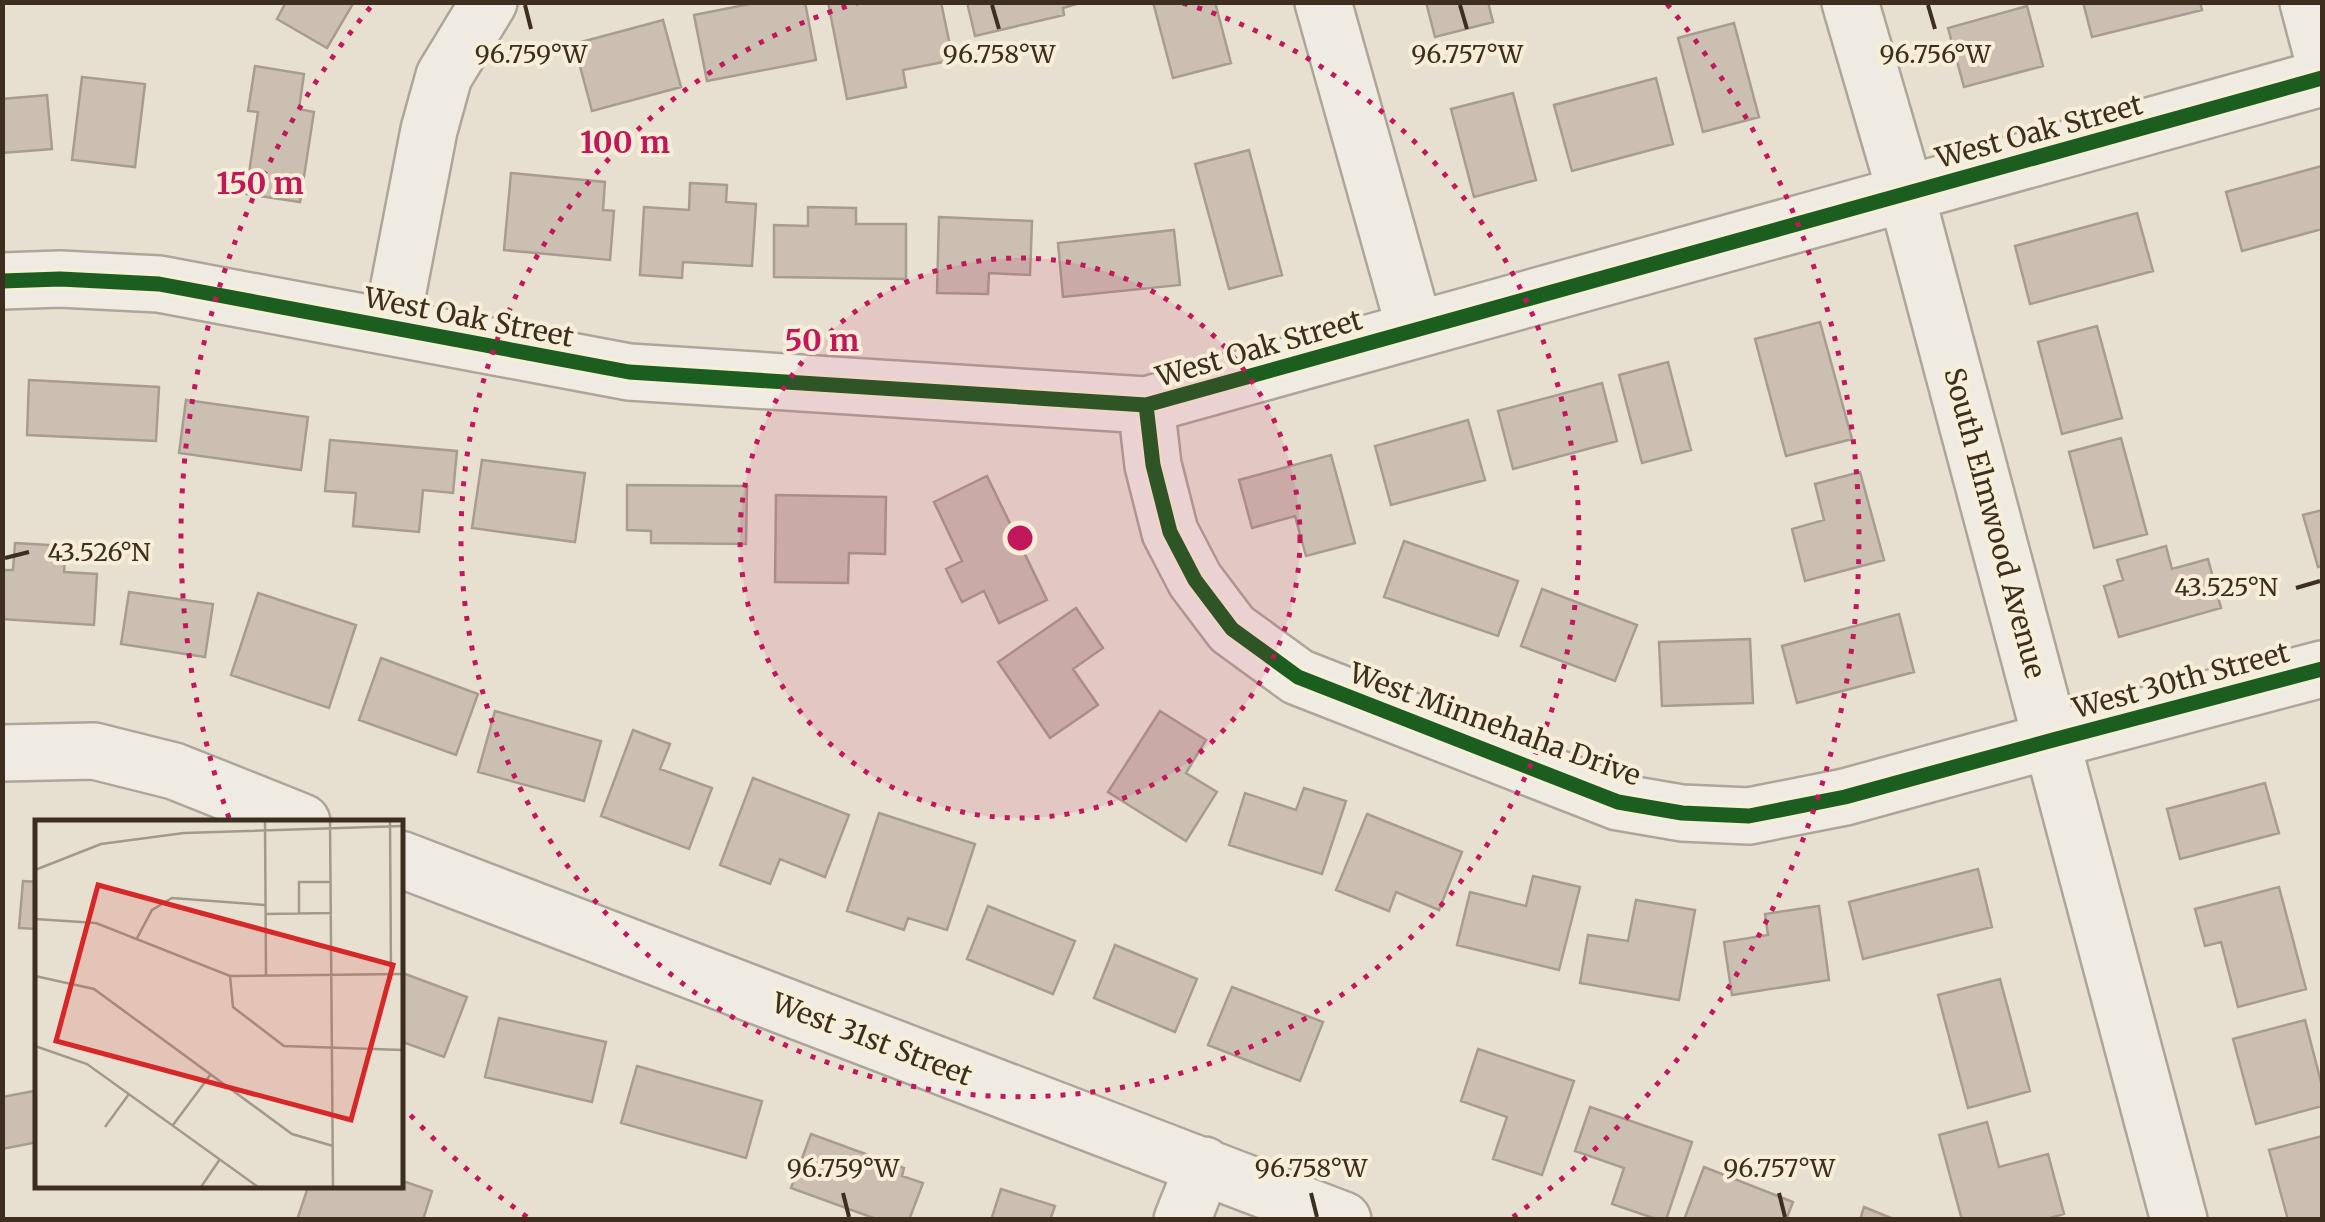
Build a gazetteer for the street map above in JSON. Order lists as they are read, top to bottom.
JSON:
{
  "streets": {
    "street": [
      "West Oak Street",
      "South Elmwood Avenue",
      "West 30th Street",
      "West Minnehaha Drive",
      "West 31st Street"
    ]
  },
  "crossings": [
    ["West Oak Street", "South Elmwood Avenue"],
    ["West Oak Street", "West Minnehaha Drive"],
    ["South Elmwood Avenue", "West 30th Street"],
    ["South Elmwood Avenue", "West Minnehaha Drive"],
    ["West 30th Street", "West Minnehaha Drive"]
  ],
  "coordinates": [
    "96.759°W",
    "96.758°W",
    "96.757°W",
    "96.756°W",
    "43.526°N",
    "43.525°N"
  ],
  "rings": ["100 m", "150 m", "50 m"]
}
